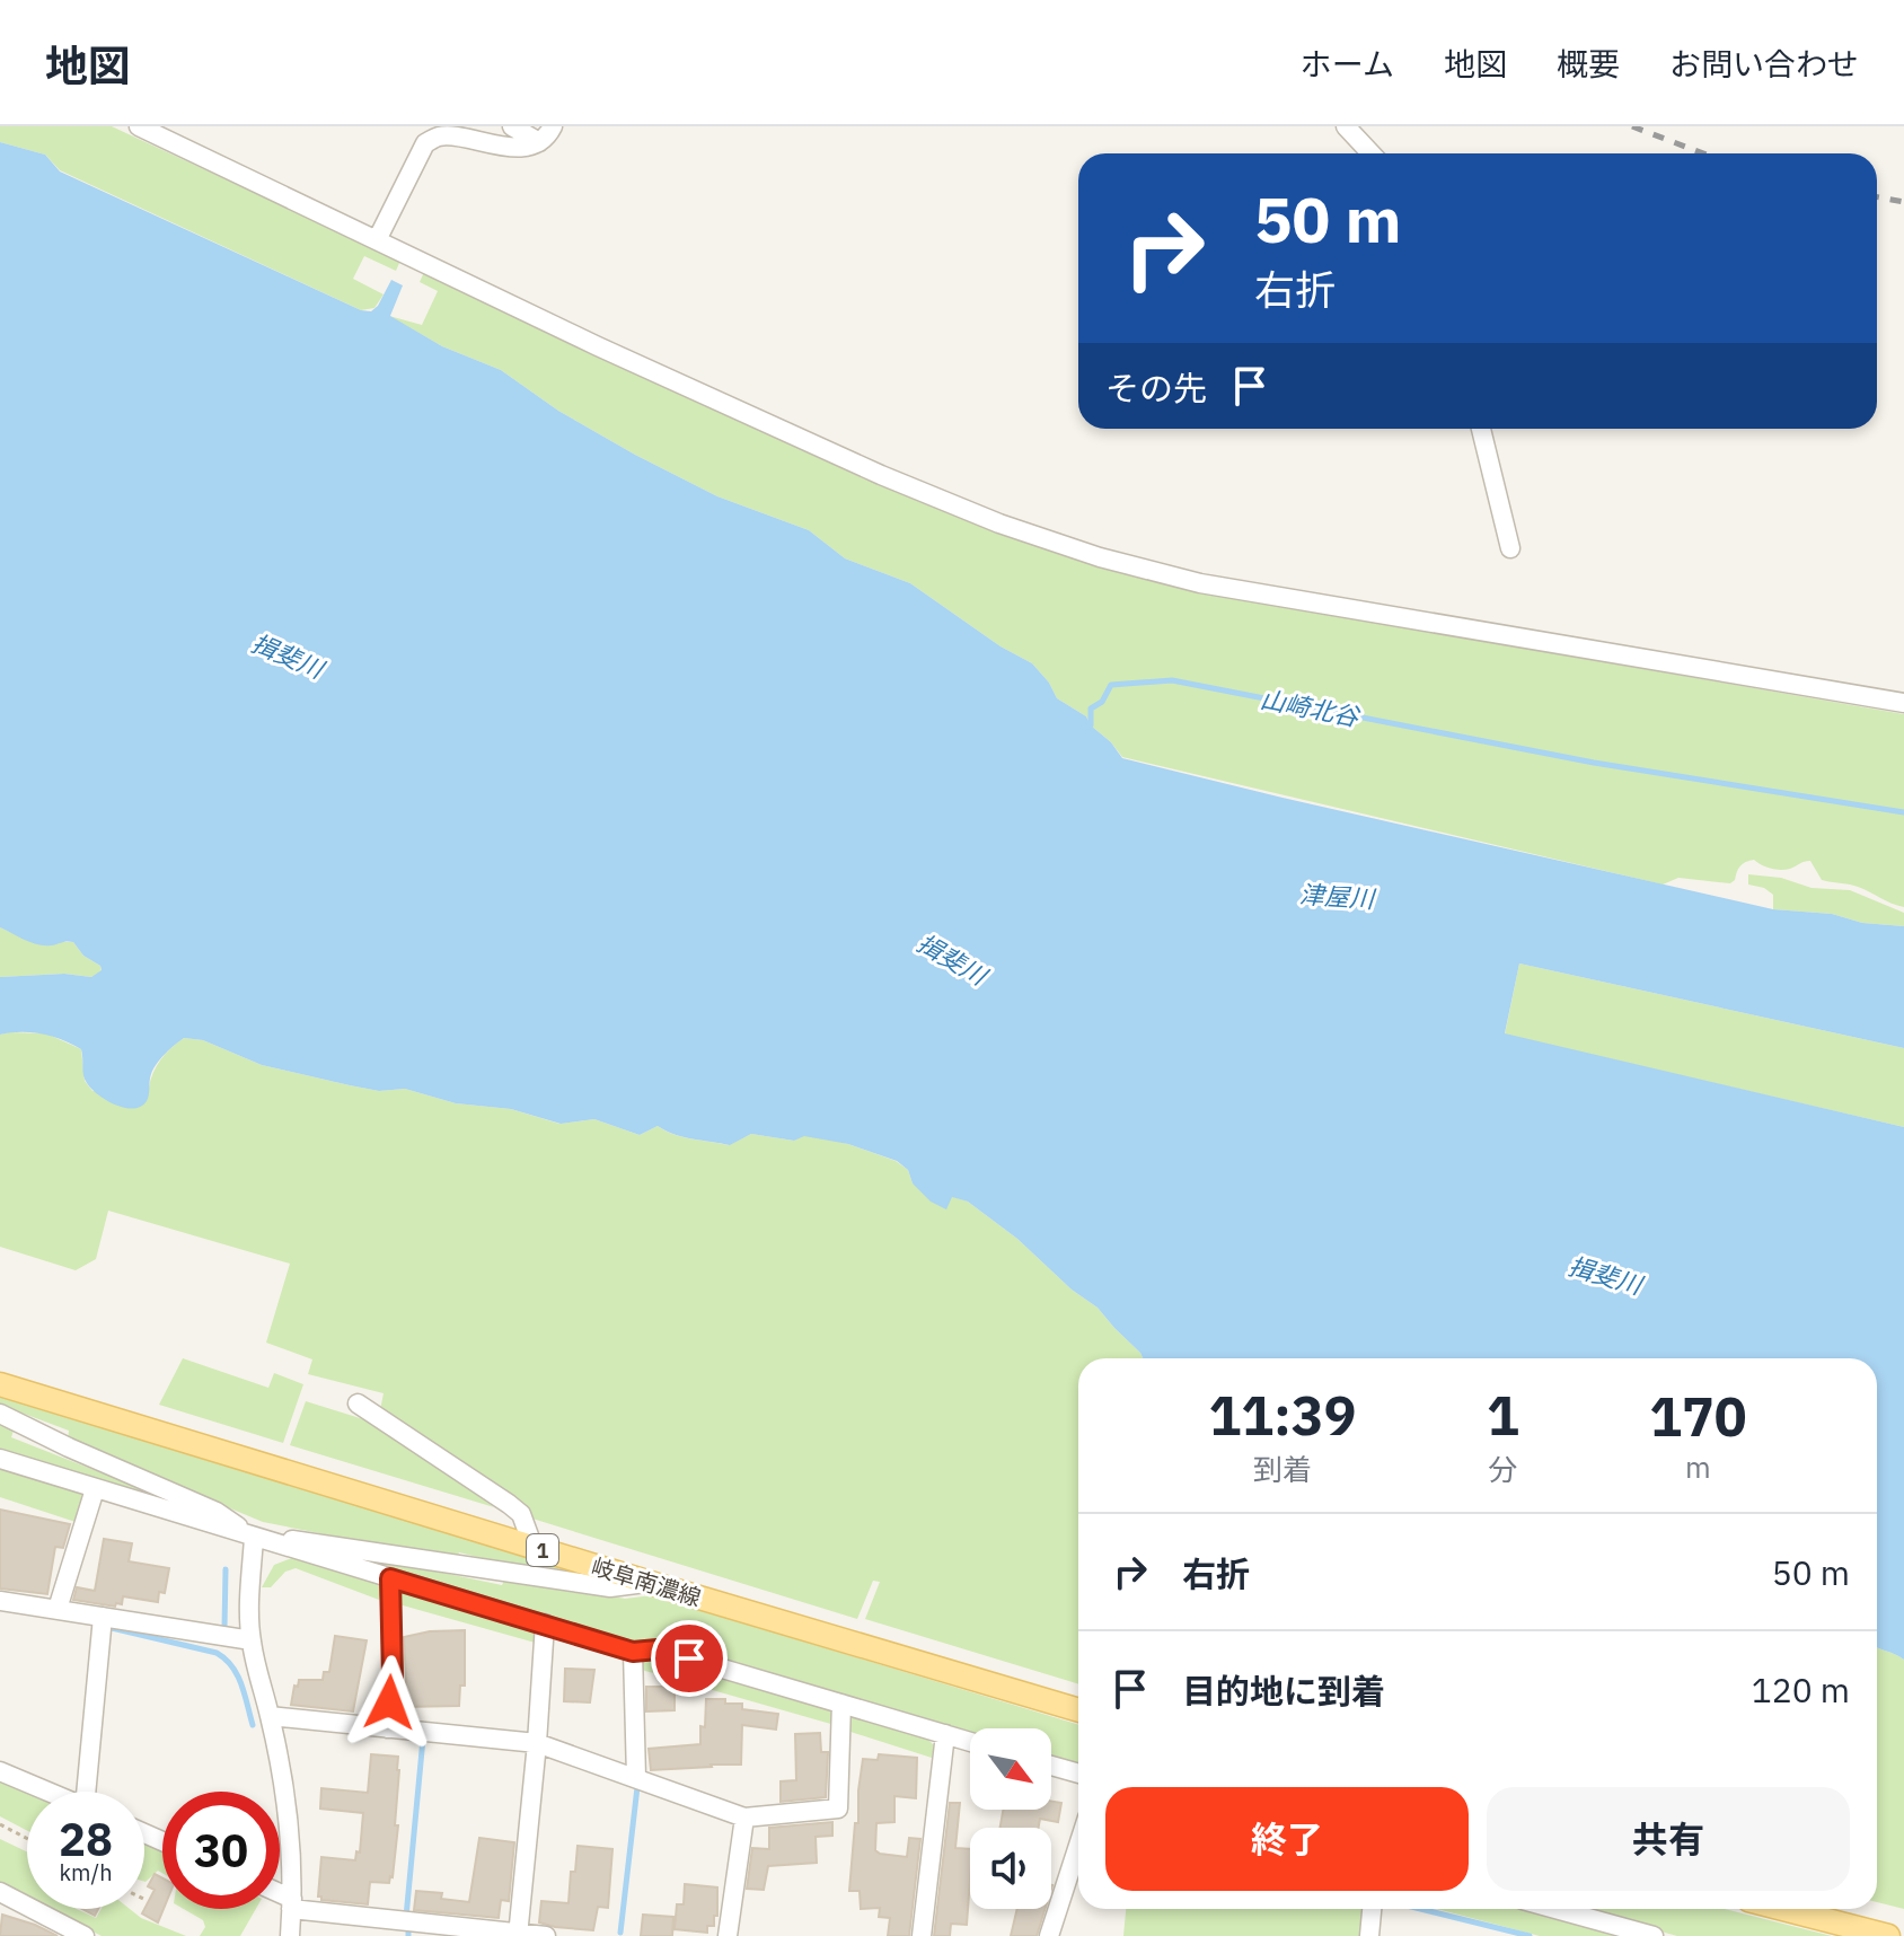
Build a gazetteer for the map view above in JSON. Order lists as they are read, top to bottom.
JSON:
{
  "streets": {
    "main road": ["1", "岐阜南濃線"]
  },
  "water": ["揖斐川", "山崎北谷", "津屋川"],
  "north": "bottom right",
  "page": {
    "header": "地図",
    "nav": [
      "ホーム",
      "地図",
      "概要",
      "お問い合わせ"
    ],
    "turn": ["50 m", "右折"],
    "then": "その先",
    "eta": [
      "11:39",
      "到着",
      "1",
      "分",
      "170",
      "m"
    ],
    "list": [
      {
        "name": "右折",
        "value": "50 m"
      },
      {
        "name": "目的地に到着",
        "value": "120 m"
      }
    ],
    "buttons": ["終了", "共有"],
    "speed": "28 km/h",
    "limit": "30"
  }
}
